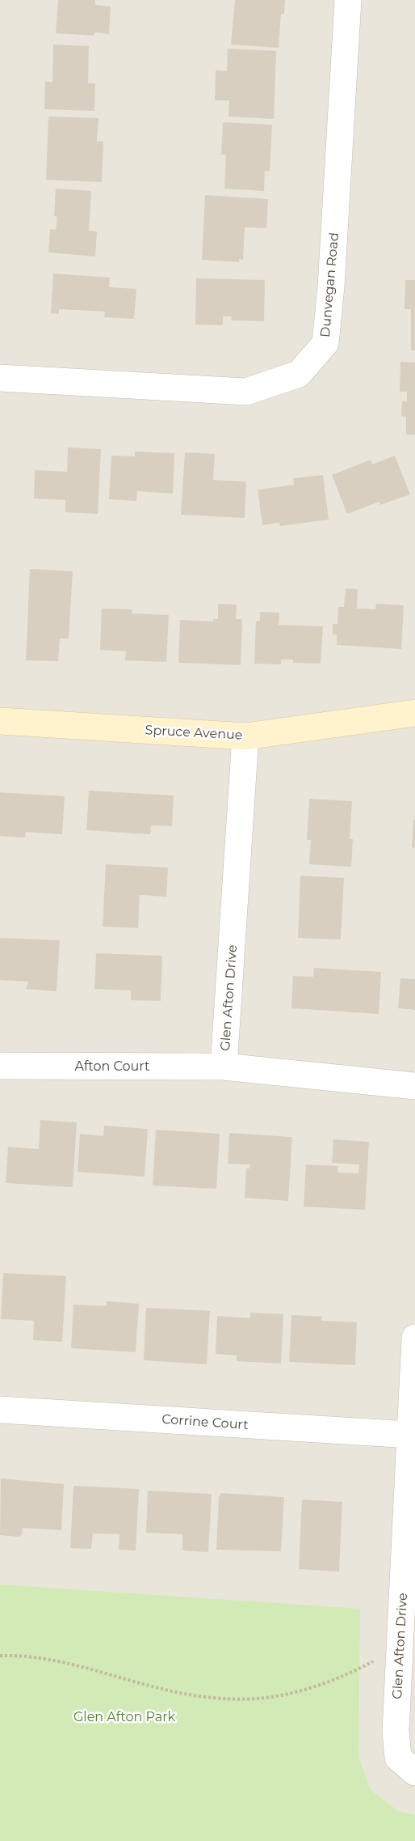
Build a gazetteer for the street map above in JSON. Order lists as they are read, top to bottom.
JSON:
{
  "streets": {
    "street": [
      "Dunvegan Road",
      "Spruce Avenue",
      "Glen Afton Drive",
      "Afton Court",
      "Corrine Court"
    ]
  },
  "crossings": [
    ["Spruce Avenue", "Glen Afton Drive"],
    ["Glen Afton Drive", "Afton Court"],
    ["Glen Afton Drive", "Corrine Court"]
  ],
  "parks": ["Glen Afton Park"]
}
